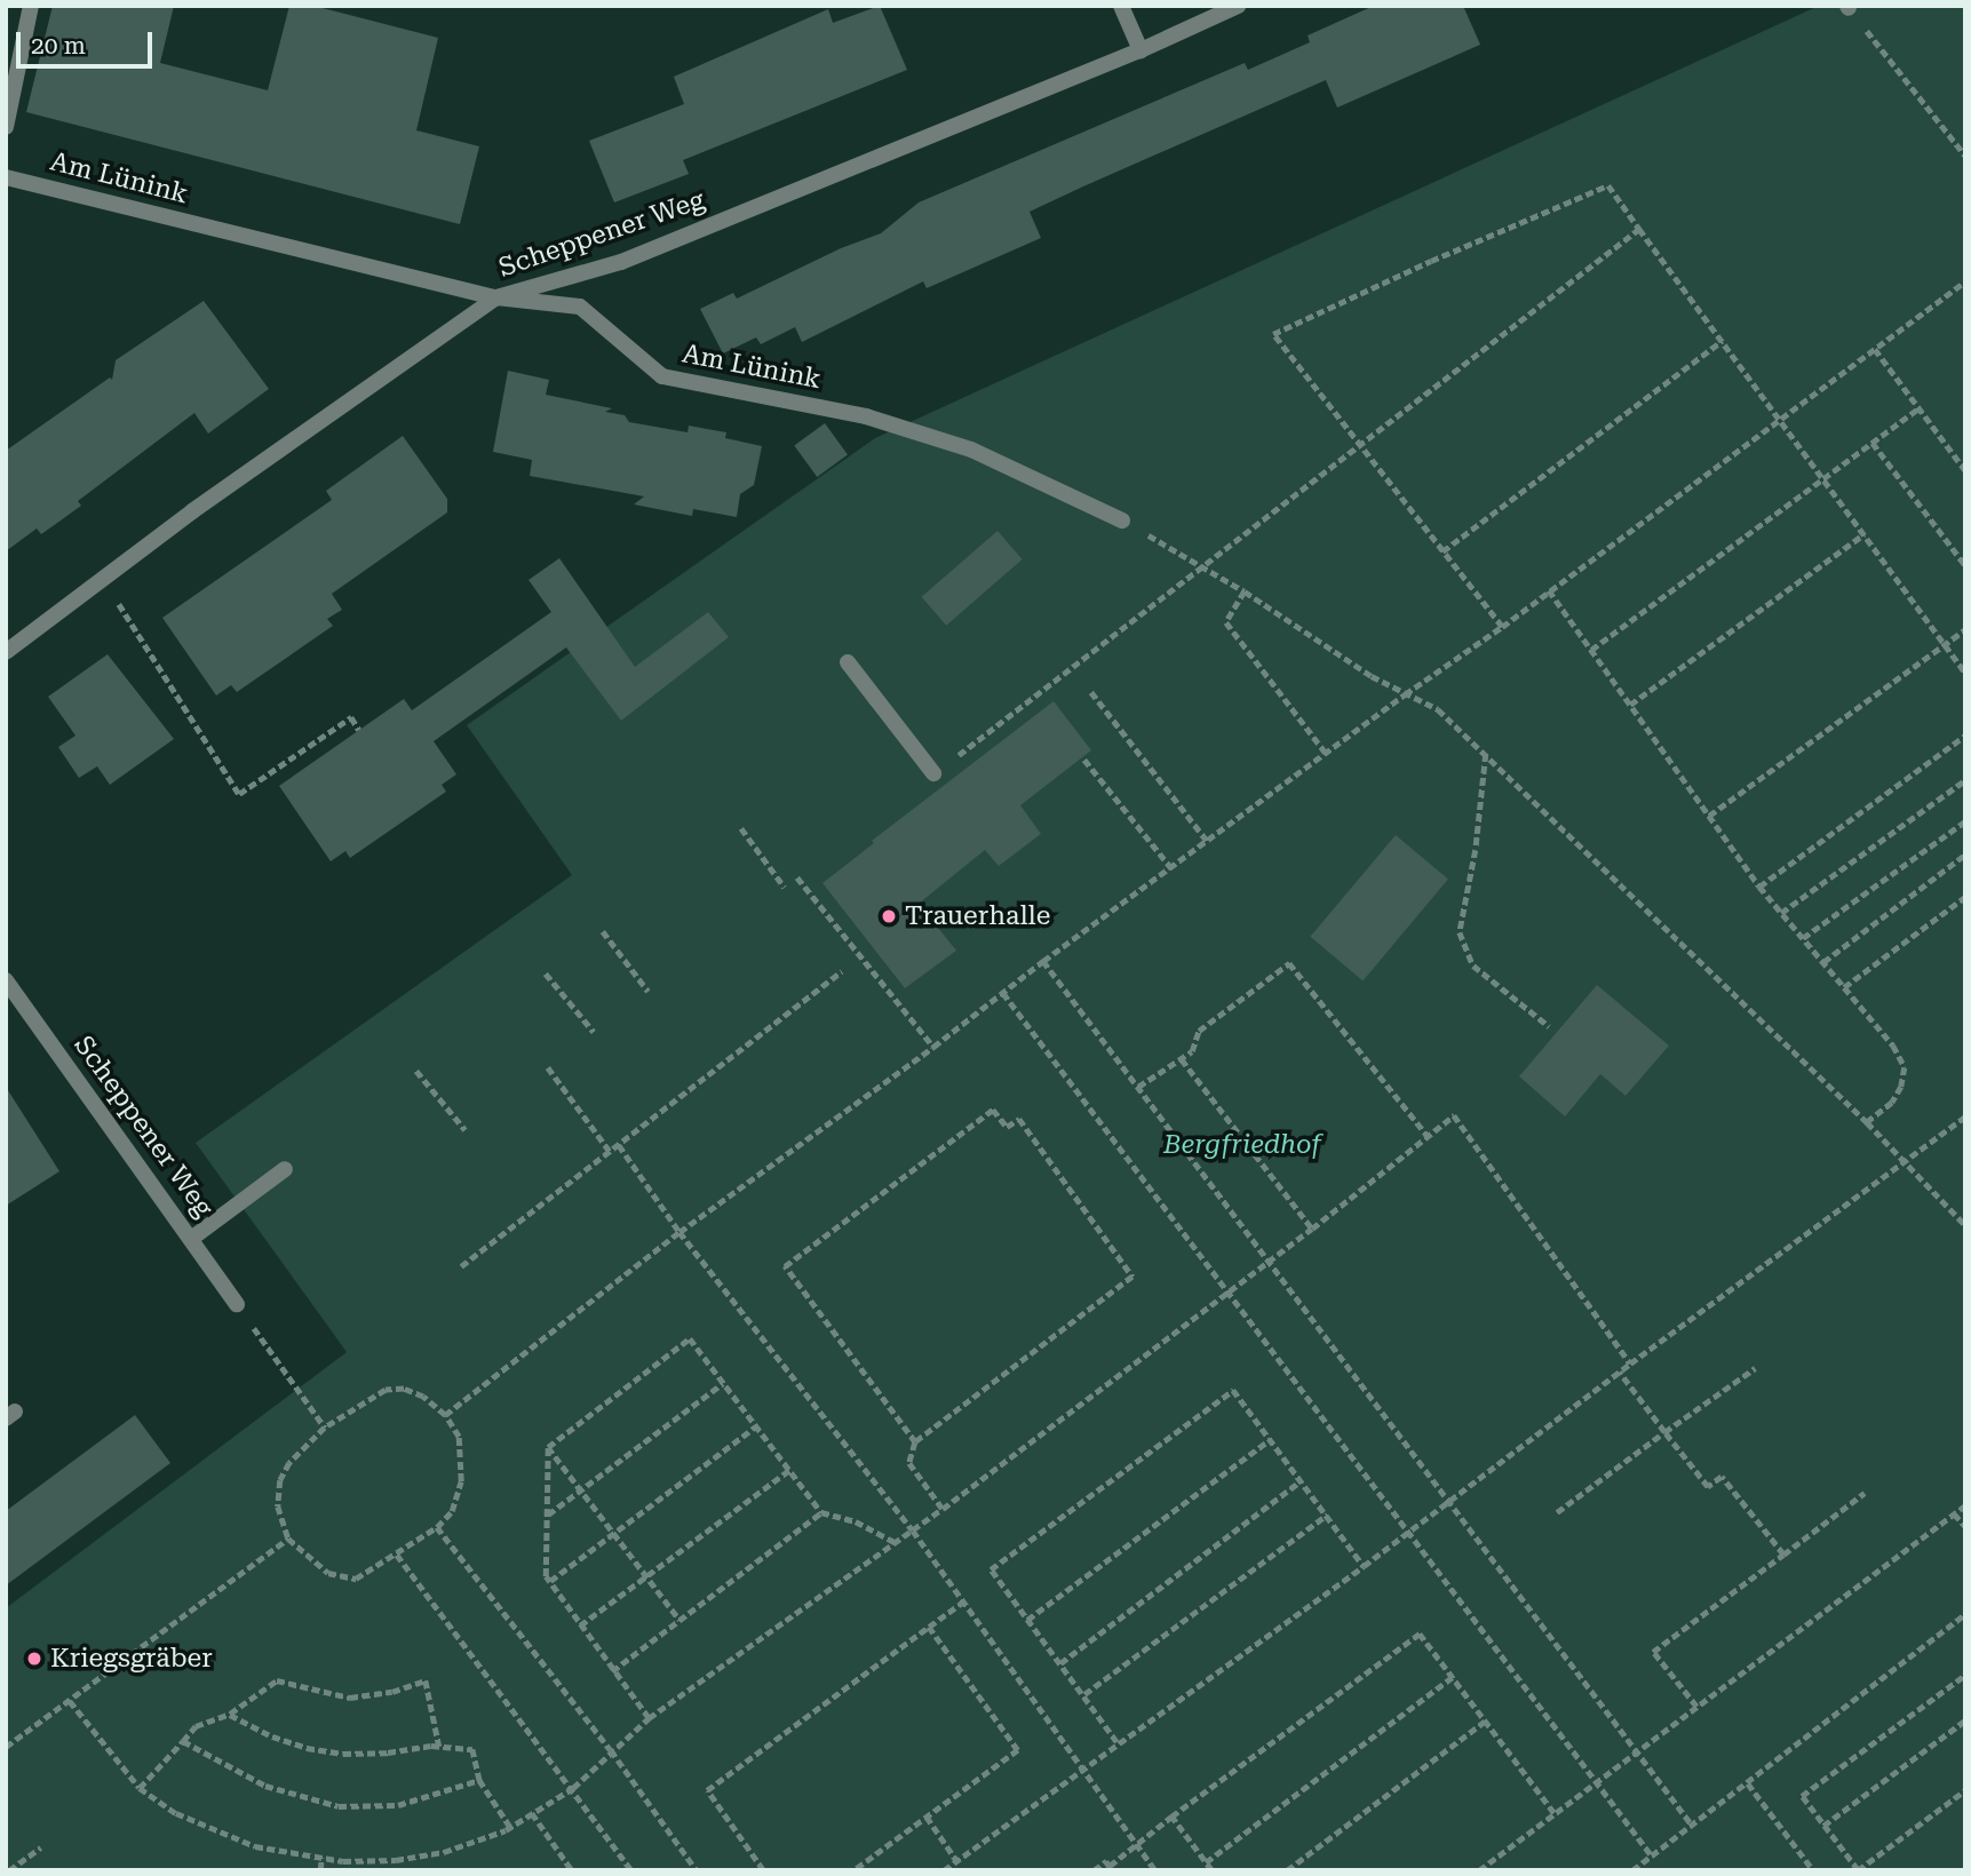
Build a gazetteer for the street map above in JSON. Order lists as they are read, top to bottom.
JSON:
{
  "streets": {
    "street": ["Am Lünink", "Scheppener Weg"]
  },
  "crossings": [
    ["Am Lünink", "Scheppener Weg"]
  ],
  "parks": ["Bergfriedhof"],
  "places": ["Trauerhalle", "Kriegsgräber"],
  "scale_bar": "20 m"
}
